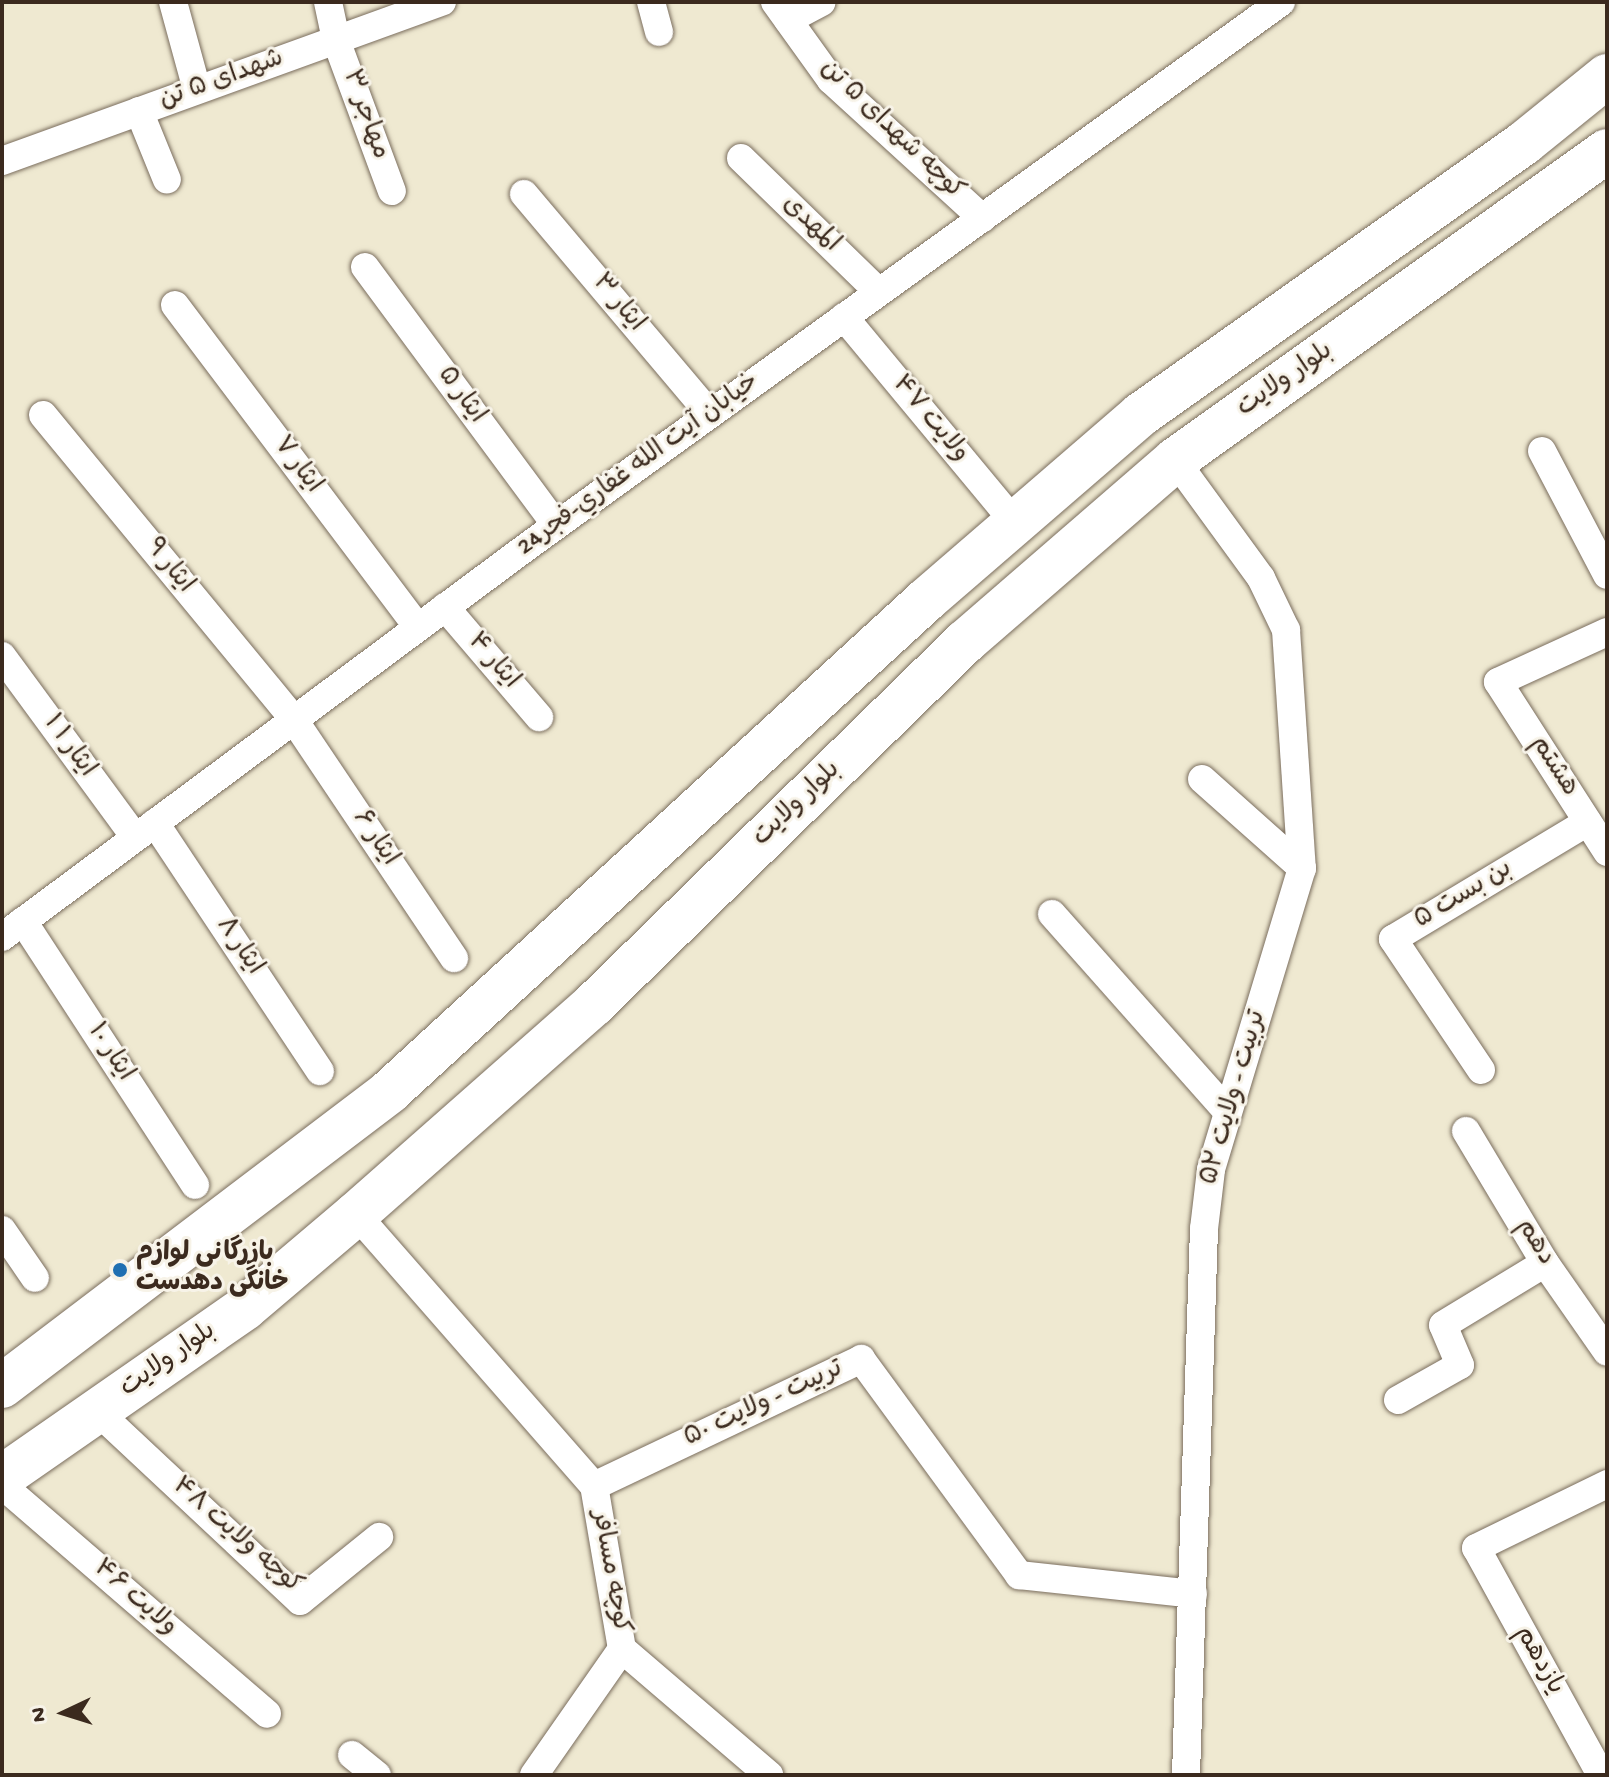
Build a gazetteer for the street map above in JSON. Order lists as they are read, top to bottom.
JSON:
{
  "streets": {
    "main road": ["بلوار ولایت"],
    "street": [
      "شهدای ۵ تن",
      "مهاجر ۳",
      "کوچه شهدای ۵ تن",
      "المهدی",
      "ایثار ۳",
      "ایثار ۵",
      "ولایت ۴۷",
      "ایثار ۷",
      "خيابان آيت الله غفاري-فجر24",
      "ایثار ۹",
      "ایثار ۴",
      "ایثار ۱ ۱",
      "هشتم",
      "ایثار ۶",
      "بن بست ۵",
      "ایثار ۸",
      "ایثار ۱۰",
      "تربیت - ولایت ۵۲",
      "دهم",
      "تربیت - ولایت ۵۰",
      "کوچه ولایت ۴۸",
      "کوچه مسافر",
      "ولایت ۴۶",
      "یازدهم"
    ]
  },
  "crossings": [
    ["شهدای ۵ تن", "مهاجر ۳"],
    ["کوچه شهدای ۵ تن", "خيابان آيت الله غفاري-فجر24"],
    ["المهدی", "خيابان آيت الله غفاري-فجر24"],
    ["ایثار ۳", "خيابان آيت الله غفاري-فجر24"],
    ["بلوار ولایت", "تربیت - ولایت ۵۲"],
    ["بلوار ولایت", "کوچه ولایت ۴۸"],
    ["ایثار ۵", "خيابان آيت الله غفاري-فجر24"],
    ["ولایت ۴۷", "خيابان آيت الله غفاري-فجر24"],
    ["ایثار ۷", "خيابان آيت الله غفاري-فجر24"],
    ["خيابان آيت الله غفاري-فجر24", "ایثار ۹"],
    ["خيابان آيت الله غفاري-فجر24", "ایثار ۴"],
    ["خيابان آيت الله غفاري-فجر24", "ایثار ۱ ۱"],
    ["خيابان آيت الله غفاري-فجر24", "ایثار ۶"],
    ["خيابان آيت الله غفاري-فجر24", "ایثار ۸"],
    ["خيابان آيت الله غفاري-فجر24", "ایثار ۱۰"],
    ["ایثار ۹", "ایثار ۶"],
    ["ایثار ۱ ۱", "ایثار ۸"],
    ["هشتم", "بن بست ۵"],
    ["تربیت - ولایت ۵۲", "تربیت - ولایت ۵۰"],
    ["تربیت - ولایت ۵۰", "کوچه مسافر"]
  ],
  "places": ["بازرگانی لوازم خانگی دهدست"],
  "north": "left"
}
